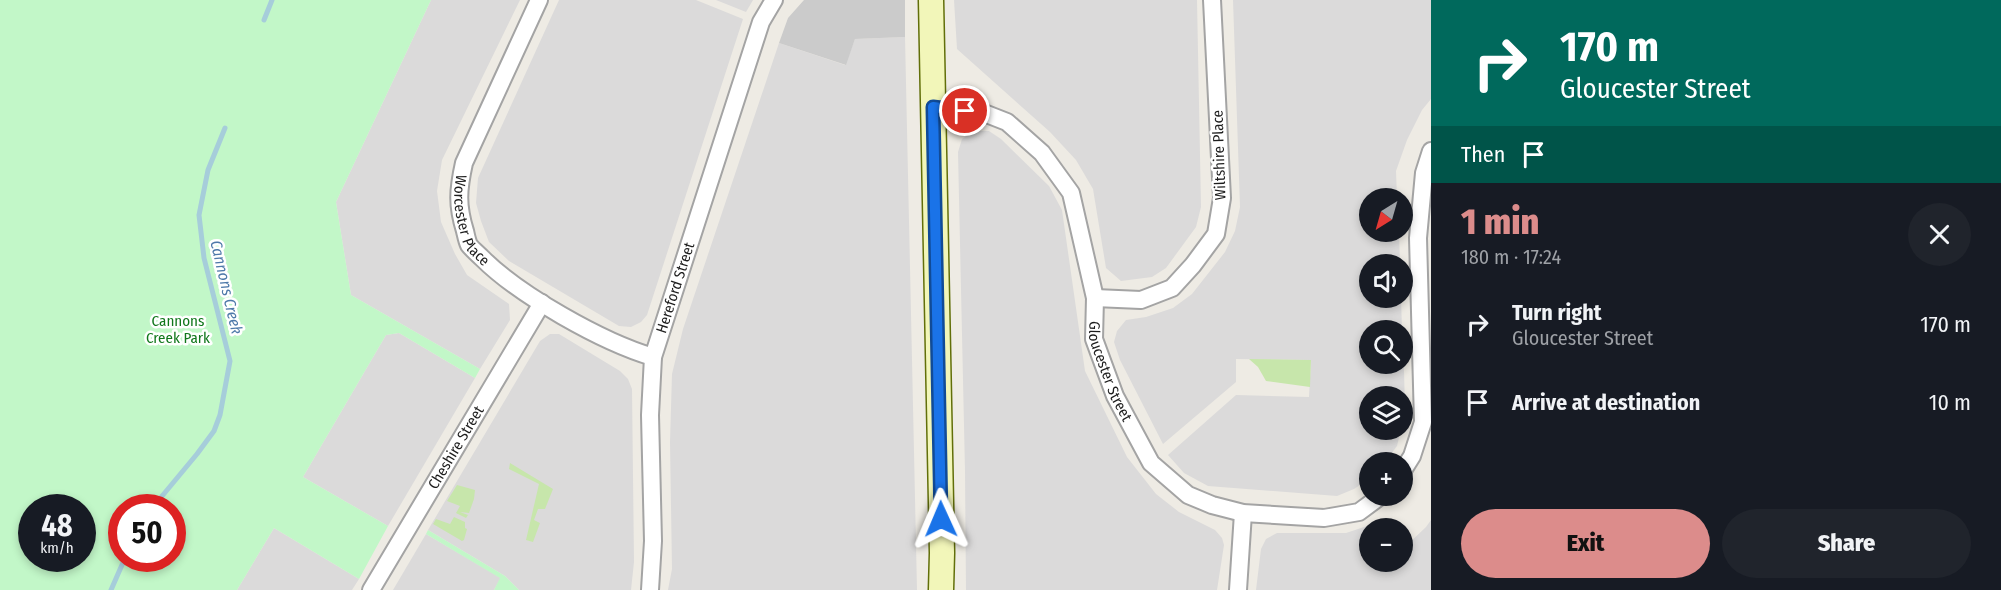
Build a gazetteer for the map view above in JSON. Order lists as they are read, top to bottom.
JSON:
{
  "streets": {
    "street": [
      "Wiltshire Place",
      "Worcester Place",
      "Hereford Street",
      "Gloucester Street",
      "Cheshire Street"
    ]
  },
  "crossings": [
    ["Wiltshire Place", "Gloucester Street"],
    ["Worcester Place", "Hereford Street"],
    ["Worcester Place", "Cheshire Street"]
  ],
  "water": ["Cannons Creek"],
  "parks": ["Cannons Creek Park"],
  "north": "bottom left",
  "page": {
    "turn": ["170 m", "Gloucester Street"],
    "then": "Then",
    "heading": ["1 min", "180 m · 17:24"],
    "map_buttons": ["+", "−"],
    "list": [
      {
        "name": "Turn right",
        "note": "Gloucester Street",
        "value": "170 m"
      },
      {
        "name": "Arrive at destination",
        "value": "10 m"
      }
    ],
    "speed": "48 km/h",
    "limit": "50",
    "buttons": ["Exit", "Share"]
  }
}
